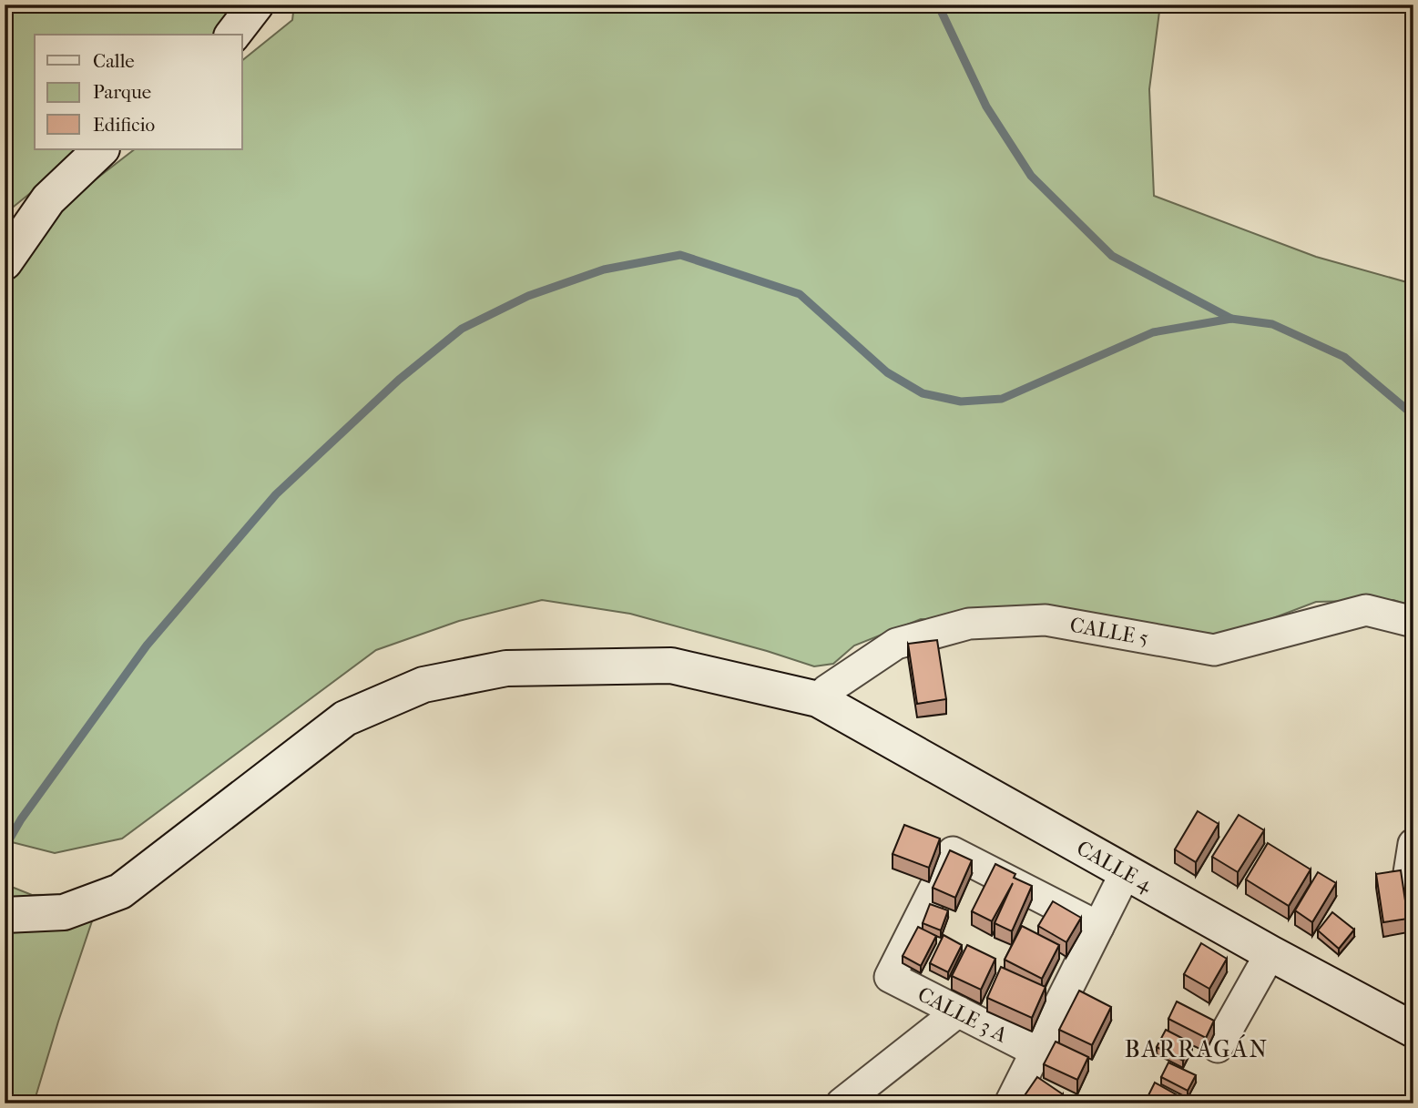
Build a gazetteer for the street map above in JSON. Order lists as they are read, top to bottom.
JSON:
{
  "streets": {
    "main road": ["CALLE 4"],
    "street": ["CALLE 5", "CALLE 3 A"]
  },
  "crossings": [
    ["CALLE 5", "CALLE 4"]
  ],
  "districts": ["BARRAGÁN"],
  "legend": ["Calle", "Parque", "Edificio"]
}
